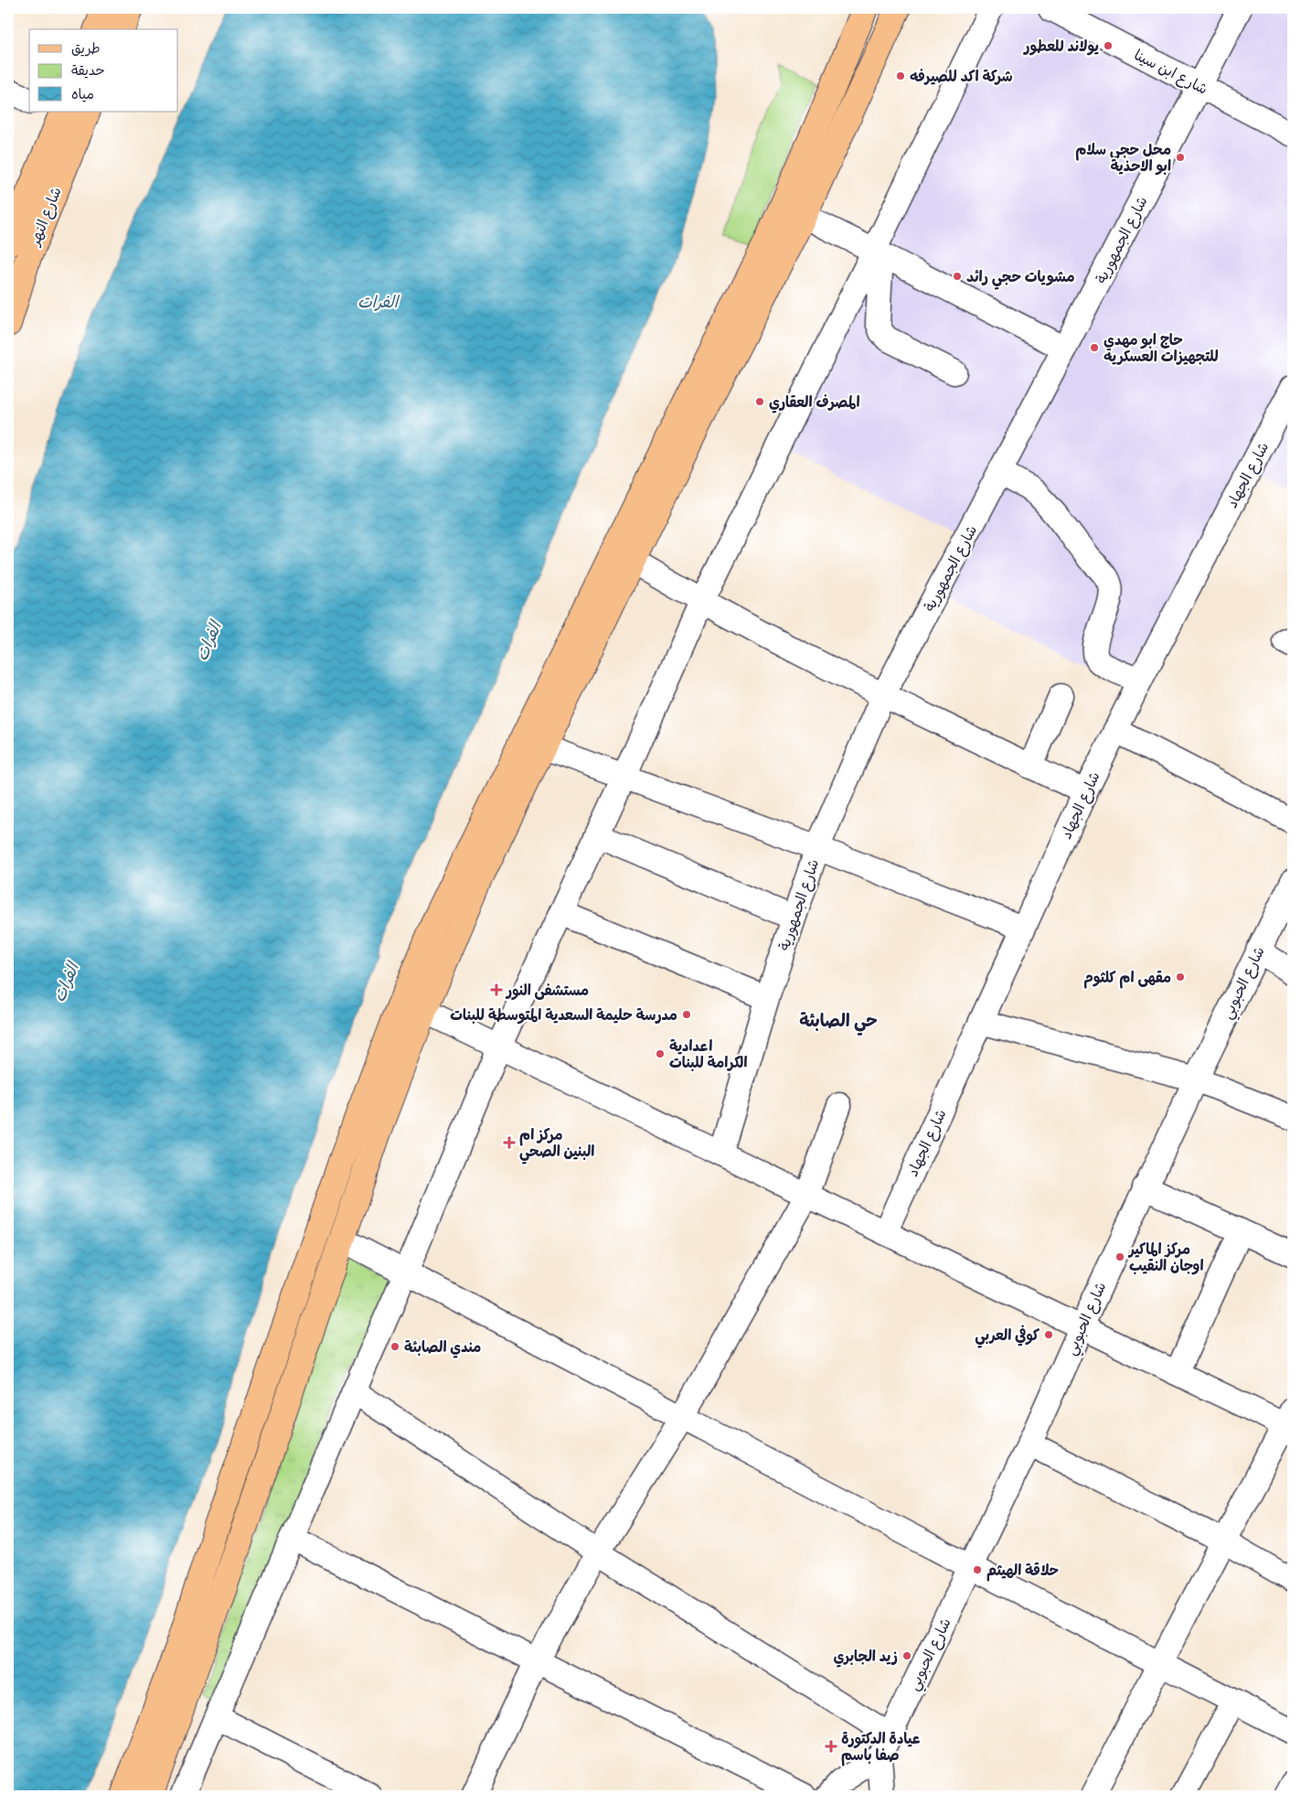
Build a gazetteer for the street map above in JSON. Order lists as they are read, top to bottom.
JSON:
{
  "streets": {
    "main road": ["شارع النهر"],
    "street": [
      "شارع ابن سينا",
      "شارع الجمهورية",
      "شارع الجهاد",
      "شارع الحبوبي"
    ]
  },
  "crossings": [
    ["شارع ابن سينا", "شارع الجمهورية"]
  ],
  "districts": ["حي الصابئة"],
  "water": ["الفرات"],
  "places": {
    "other": [
      "يولاند للعطور",
      "شركة اكد للصيرفه",
      "محل حجي سلام ابو الاحذية",
      "مشويات حجي رائد",
      "حاج ابو مهدي للتجهيزات العسكريه",
      "المصرف العقاري",
      "مقهى ام كلثوم",
      "مدرسة حليمة السعدية المتوسطة للبنات",
      "اعدادية الكرامة للبنات",
      "مركز الماكير اوجان النقيب",
      "كوفي العربي",
      "مندي الصابئة",
      "حلاقة الهيثم",
      "زيد الجابري"
    ],
    "health": ["مستشفى النور", "مركز ام البنين الصحي", "عيادة الدكتورة صفا باسم"]
  },
  "legend": ["طريق", "حديقة", "مياه"]
}
